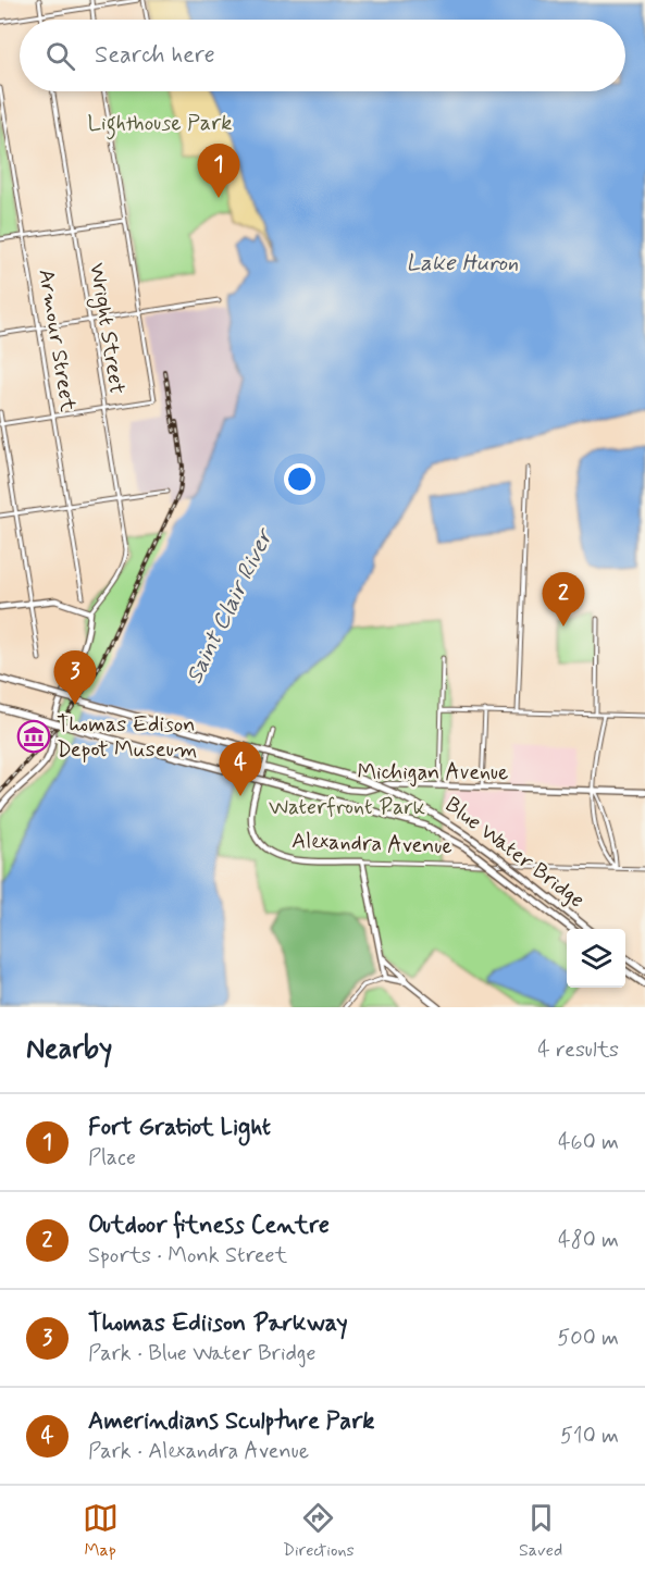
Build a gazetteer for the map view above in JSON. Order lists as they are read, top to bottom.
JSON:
{
  "streets": {
    "highway": ["Blue Water Bridge"],
    "street": [
      "Wright Street",
      "Armour Street",
      "Michigan Avenue",
      "Alexandra Avenue"
    ]
  },
  "crossings": [
    ["Michigan Avenue", "Alexandra Avenue"]
  ],
  "water": ["Lake Huron", "Saint Clair River"],
  "parks": ["Lighthouse Park", "Waterfront Park"],
  "places": {
    "museum": ["Thomas Edison Depot Museum"]
  },
  "page": {
    "search": "Search here",
    "pins": [
      "1",
      "2",
      "3",
      "4"
    ],
    "heading": ["Nearby", "4 results"],
    "list": [
      {
        "mark": "1",
        "name": "Fort Gratiot Light",
        "note": "Place",
        "value": "460 m"
      },
      {
        "mark": "2",
        "name": "Outdoor fitness Centre",
        "note": "Sports · Monk Street",
        "value": "480 m"
      },
      {
        "mark": "3",
        "name": "Thomas Ediison Parkway",
        "note": "Park · Blue Water Bridge",
        "value": "500 m"
      },
      {
        "mark": "4",
        "name": "Amerindians Sculpture Park",
        "note": "Park · Alexandra Avenue",
        "value": "510 m"
      }
    ],
    "nav": ["Map", "Directions", "Saved"]
  }
}
